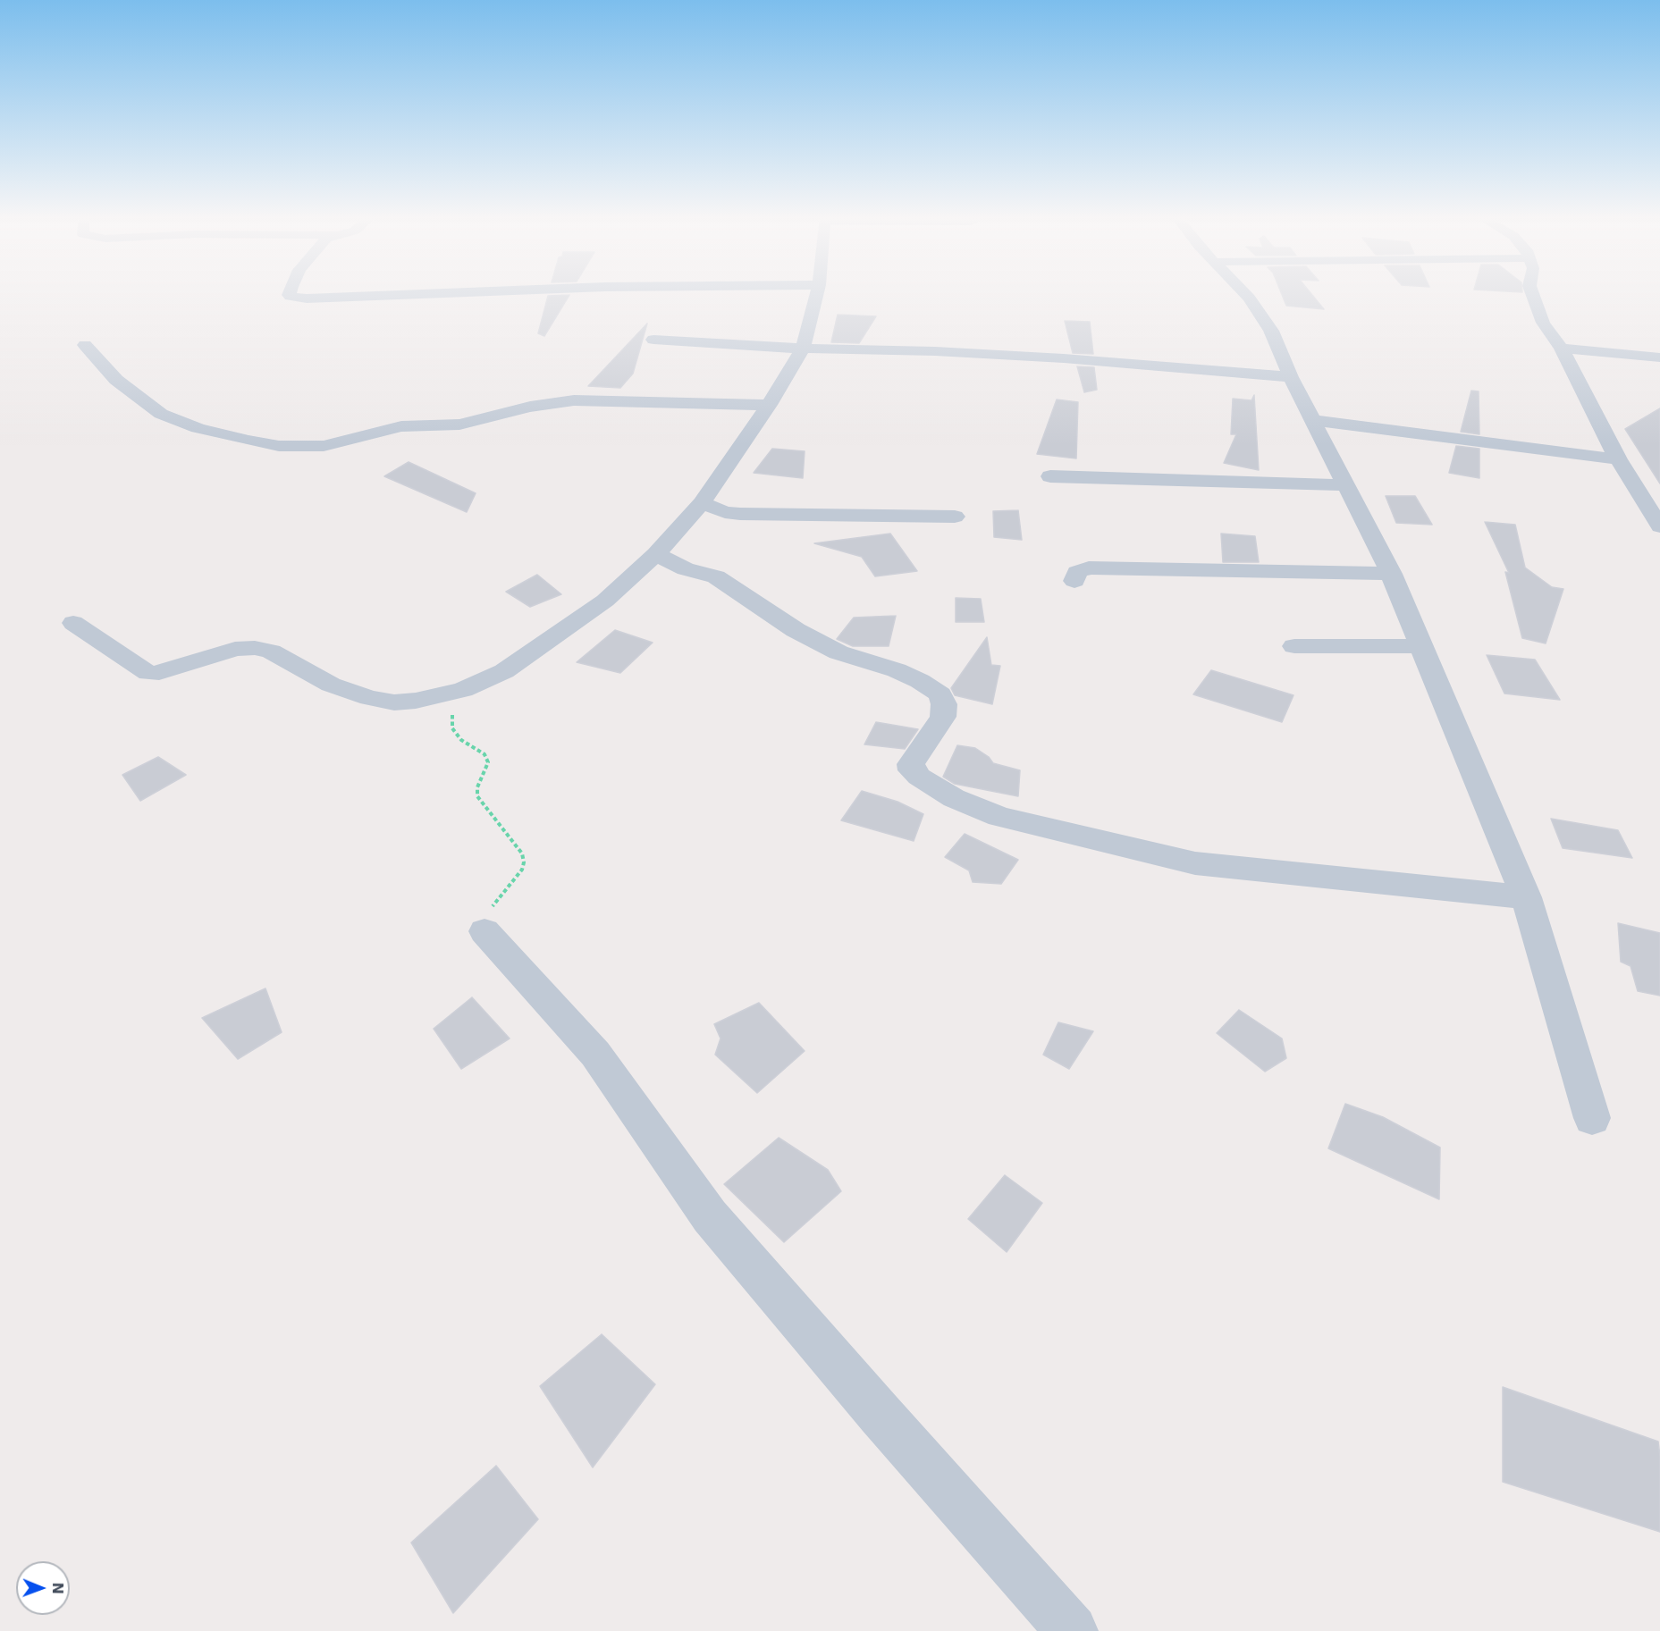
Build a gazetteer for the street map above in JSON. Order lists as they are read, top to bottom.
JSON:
{
  "north": "right"
}
